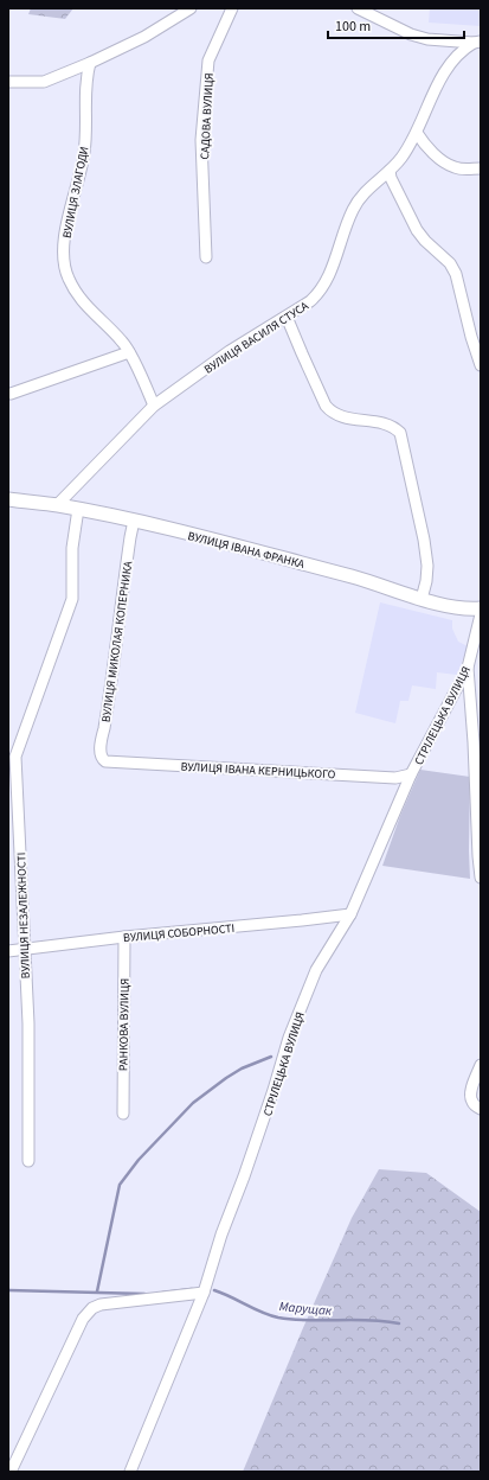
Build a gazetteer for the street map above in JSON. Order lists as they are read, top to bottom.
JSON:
{
  "streets": {
    "street": [
      "САДОВА ВУЛИЦЯ",
      "ВУЛИЦЯ ЗЛАГОДИ",
      "ВУЛИЦЯ ВАСИЛЯ СТУСА",
      "ВУЛИЦЯ ІВАНА ФРАНКА",
      "ВУЛИЦЯ МИКОЛАЯ КОПЕРНИКА",
      "СТРІЛЕЦЬКА ВУЛИЦЯ",
      "ВУЛИЦЯ ІВАНА КЕРНИЦЬКОГО",
      "ВУЛИЦЯ НЕЗАЛЕЖНОСТІ",
      "ВУЛИЦЯ СОБОРНОСТІ",
      "РАНКОВА ВУЛИЦЯ"
    ]
  },
  "crossings": [
    ["ВУЛИЦЯ ЗЛАГОДИ", "ВУЛИЦЯ ВАСИЛЯ СТУСА"],
    ["ВУЛИЦЯ ВАСИЛЯ СТУСА", "ВУЛИЦЯ ІВАНА ФРАНКА"],
    ["ВУЛИЦЯ ІВАНА ФРАНКА", "ВУЛИЦЯ МИКОЛАЯ КОПЕРНИКА"],
    ["ВУЛИЦЯ ІВАНА ФРАНКА", "ВУЛИЦЯ НЕЗАЛЕЖНОСТІ"],
    ["ВУЛИЦЯ МИКОЛАЯ КОПЕРНИКА", "ВУЛИЦЯ ІВАНА КЕРНИЦЬКОГО"],
    ["СТРІЛЕЦЬКА ВУЛИЦЯ", "ВУЛИЦЯ ІВАНА КЕРНИЦЬКОГО"],
    ["СТРІЛЕЦЬКА ВУЛИЦЯ", "ВУЛИЦЯ СОБОРНОСТІ"],
    ["ВУЛИЦЯ НЕЗАЛЕЖНОСТІ", "ВУЛИЦЯ СОБОРНОСТІ"],
    ["ВУЛИЦЯ СОБОРНОСТІ", "РАНКОВА ВУЛИЦЯ"]
  ],
  "water": ["Марущак"],
  "scale_bar": "100 m"
}
